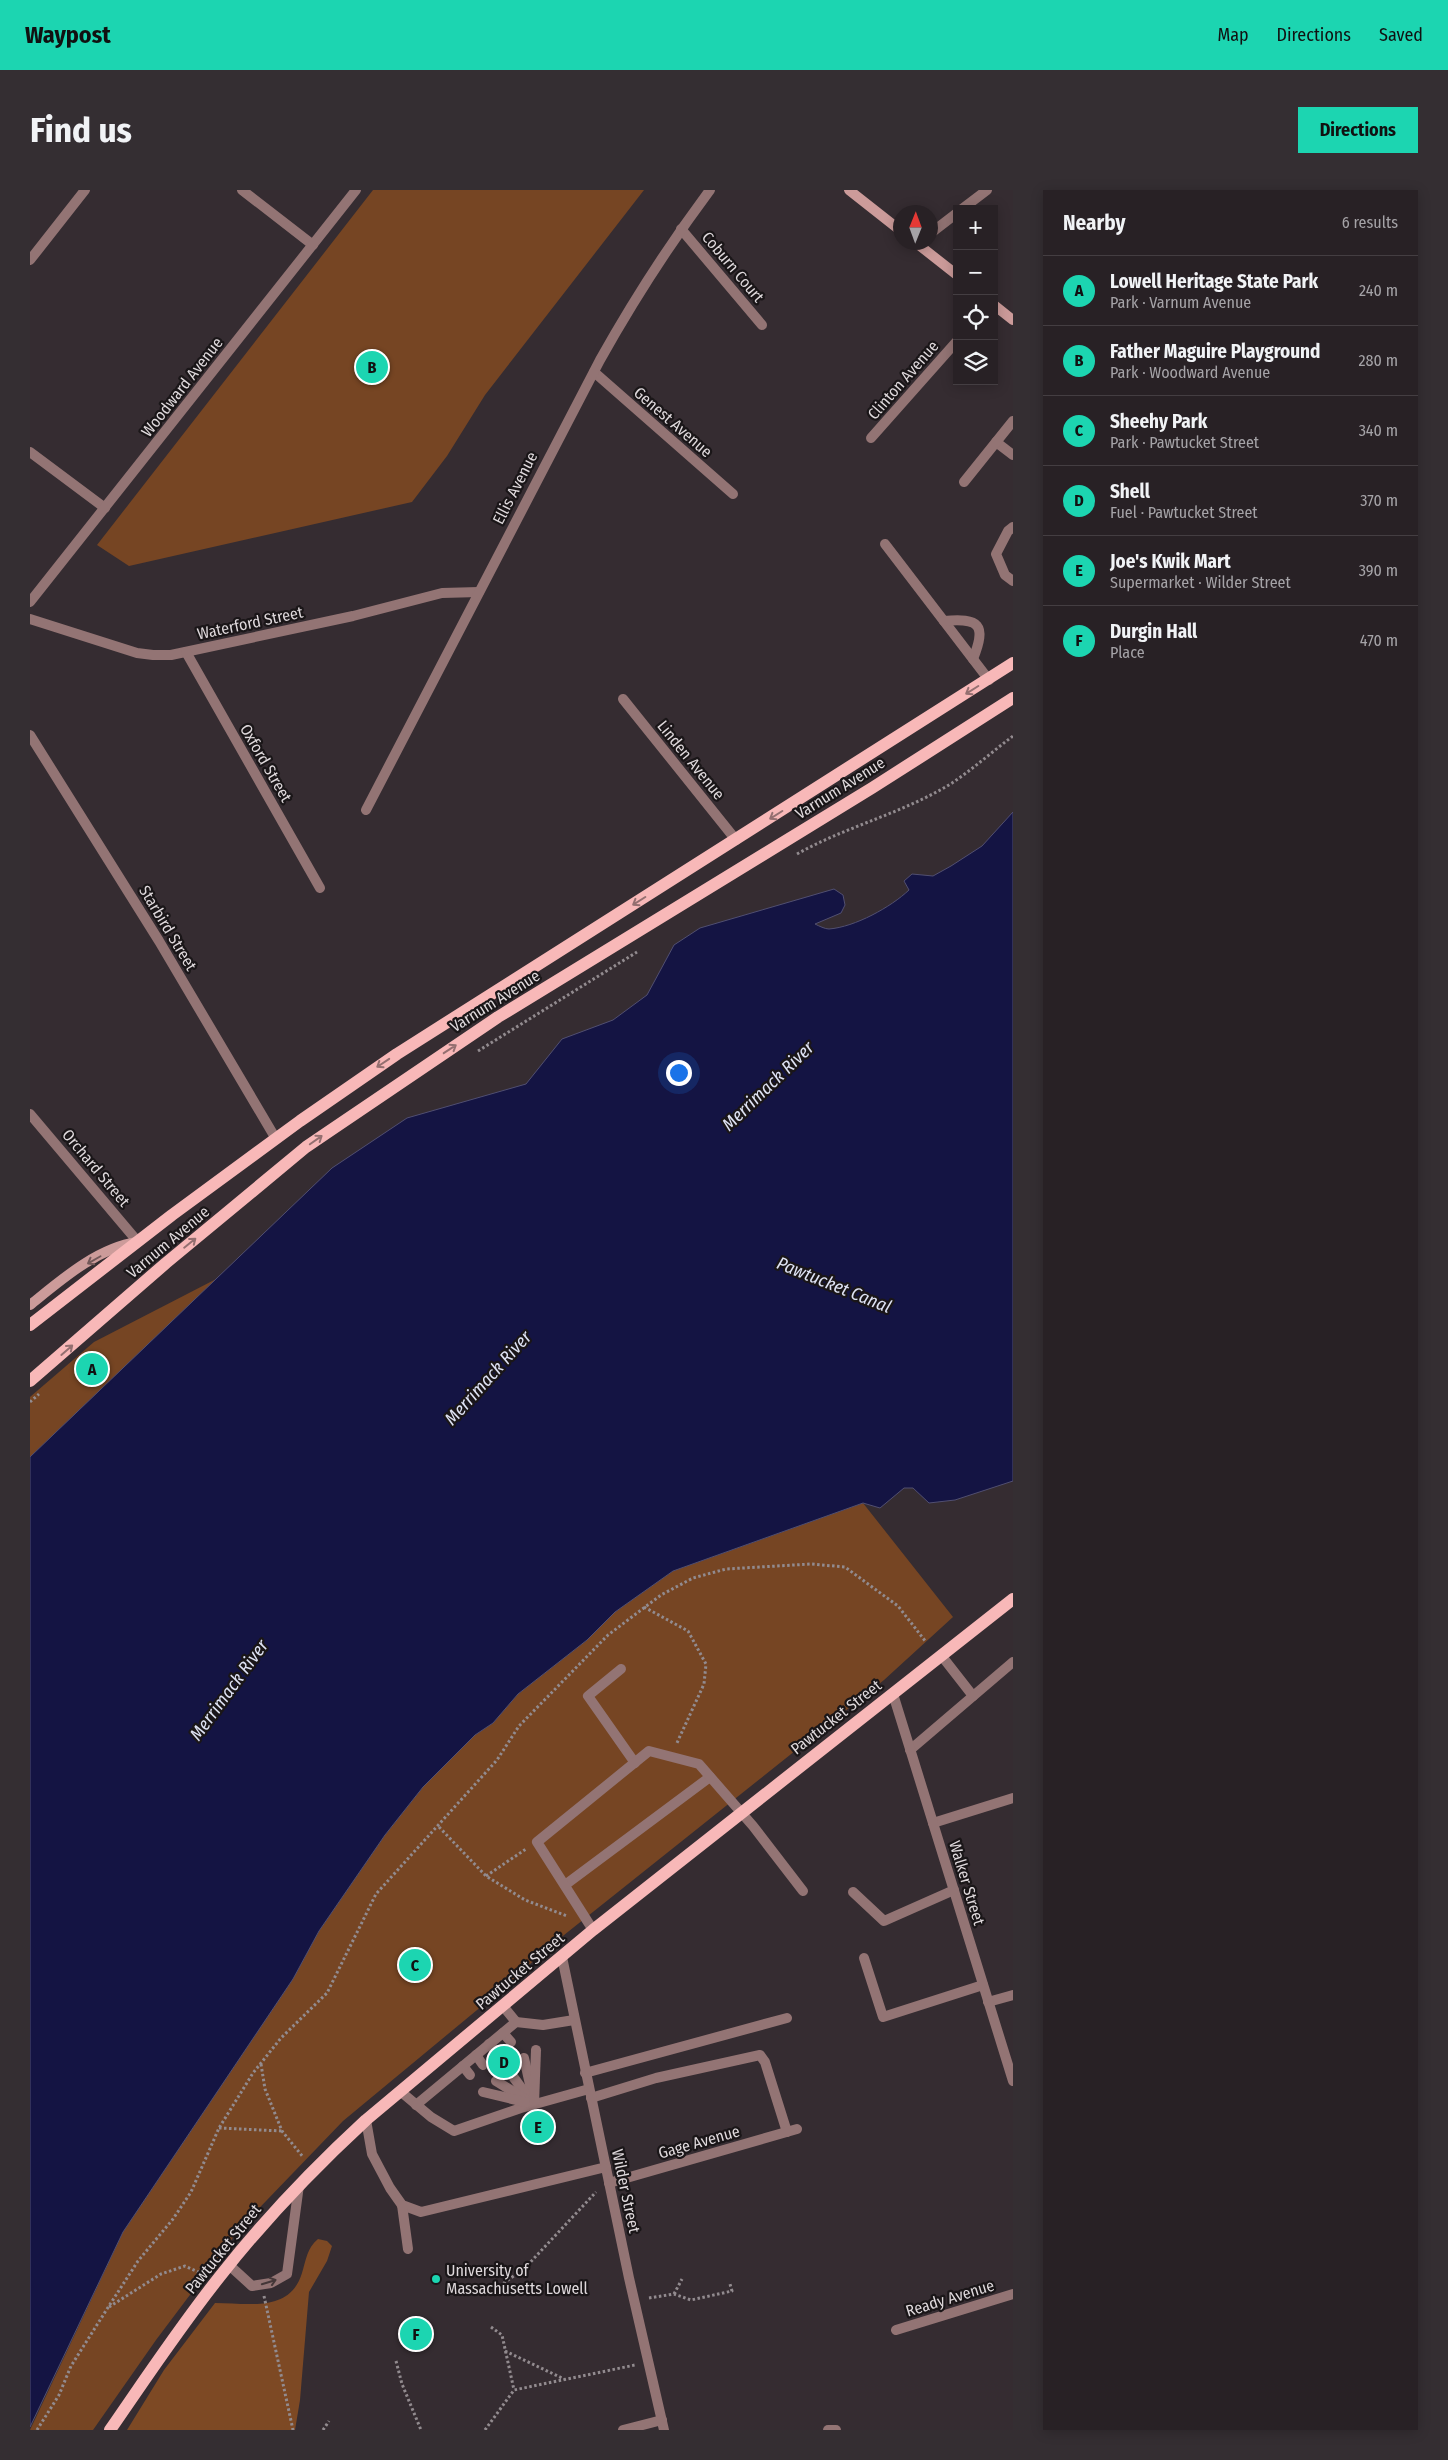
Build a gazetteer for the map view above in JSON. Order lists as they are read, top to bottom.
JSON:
{
  "streets": {
    "main road": ["Varnum Avenue", "Pawtucket Street"],
    "street": [
      "Coburn Court",
      "Clinton Avenue",
      "Woodward Avenue",
      "Genest Avenue",
      "Ellis Avenue",
      "Waterford Street",
      "Linden Avenue",
      "Oxford Street",
      "Starbird Street",
      "Orchard Street",
      "Walker Street",
      "Gage Avenue",
      "Wilder Street",
      "Ready Avenue"
    ]
  },
  "crossings": [
    ["Coburn Court", "Ellis Avenue"],
    ["Genest Avenue", "Ellis Avenue"],
    ["Ellis Avenue", "Waterford Street"],
    ["Waterford Street", "Oxford Street"],
    ["Linden Avenue", "Varnum Avenue"],
    ["Varnum Avenue", "Starbird Street"],
    ["Varnum Avenue", "Orchard Street"],
    ["Pawtucket Street", "Walker Street"],
    ["Pawtucket Street", "Wilder Street"],
    ["Gage Avenue", "Wilder Street"]
  ],
  "water": ["Merrimack River", "Pawtucket Canal"],
  "places": ["University of Massachusetts Lowell"],
  "north": "top",
  "page": {
    "header": "Waypost",
    "nav": ["Map", "Directions", "Saved"],
    "buttons": "Directions",
    "title": "Find us",
    "heading": ["Nearby", "6 results"],
    "map_buttons": ["+", "−"],
    "list": [
      {
        "mark": "A",
        "name": "Lowell Heritage State Park",
        "note": "Park · Varnum Avenue",
        "value": "240 m"
      },
      {
        "mark": "B",
        "name": "Father Maguire Playground",
        "note": "Park · Woodward Avenue",
        "value": "280 m"
      },
      {
        "mark": "C",
        "name": "Sheehy Park",
        "note": "Park · Pawtucket Street",
        "value": "340 m"
      },
      {
        "mark": "D",
        "name": "Shell",
        "note": "Fuel · Pawtucket Street",
        "value": "370 m"
      },
      {
        "mark": "E",
        "name": "Joe's Kwik Mart",
        "note": "Supermarket · Wilder Street",
        "value": "390 m"
      },
      {
        "mark": "F",
        "name": "Durgin Hall",
        "note": "Place",
        "value": "470 m"
      }
    ],
    "pins": [
      "B",
      "A",
      "C",
      "D",
      "E",
      "F"
    ]
  }
}
